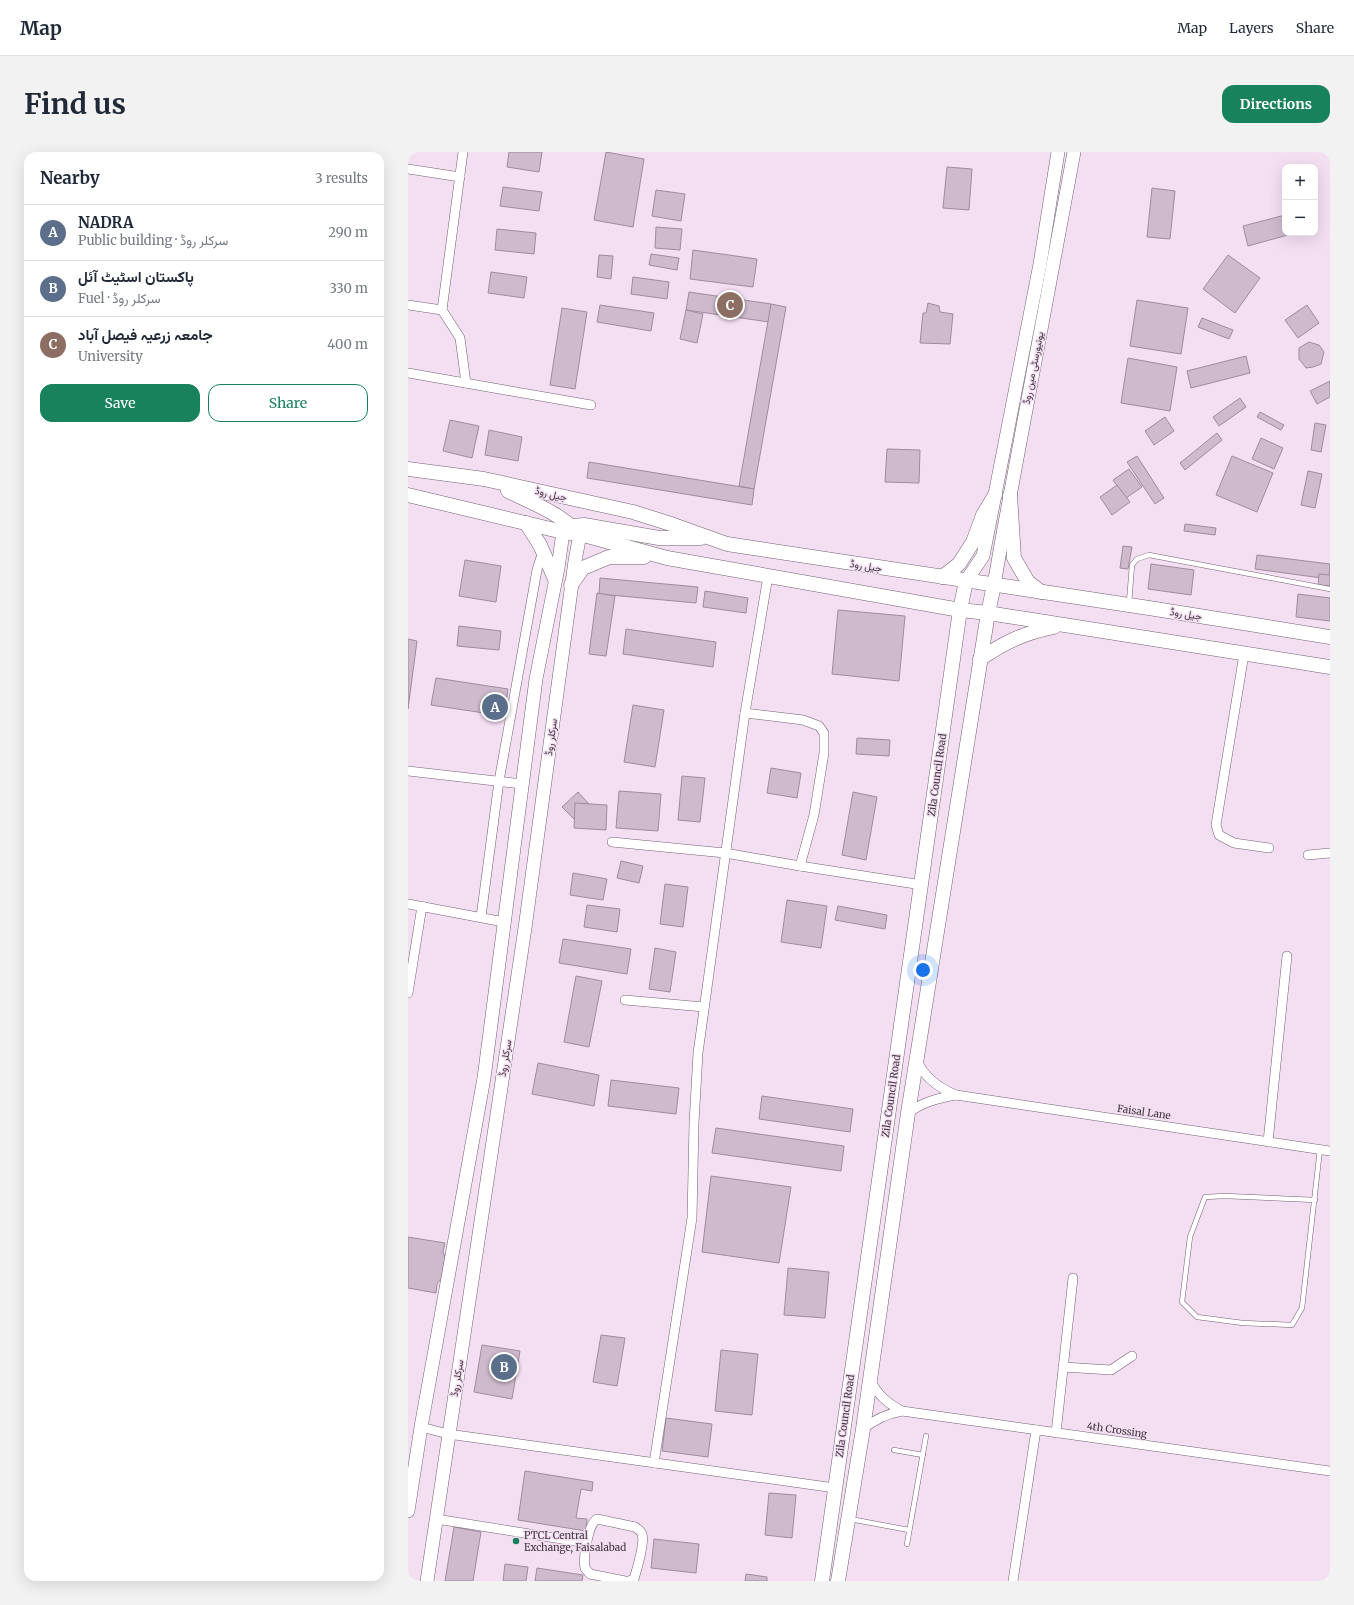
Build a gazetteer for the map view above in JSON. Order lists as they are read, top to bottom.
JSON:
{
  "streets": {
    "main road": [
      "یونیورسٹی مین روڈ",
      "جیل روڈ",
      "سرکلر روڈ",
      "Zila Council Road"
    ],
    "street": ["Faisal Lane", "4th Crossing"]
  },
  "crossings": [
    ["یونیورسٹی مین روڈ", "جیل روڈ"],
    ["یونیورسٹی مین روڈ", "Zila Council Road"],
    ["جیل روڈ", "Zila Council Road"],
    ["Zila Council Road", "Faisal Lane"],
    ["Zila Council Road", "4th Crossing"]
  ],
  "places": ["PTCL Central Exchange, Faisalabad"],
  "page": {
    "header": "Map",
    "nav": ["Map", "Layers", "Share"],
    "buttons": [
      "Directions",
      ["Save", "Share"]
    ],
    "title": "Find us",
    "heading": ["Nearby", "3 results"],
    "map_buttons": ["+", "−"],
    "list": [
      {
        "mark": "A",
        "name": "NADRA",
        "note": "Public building · سرکلر روڈ",
        "value": "290 m"
      },
      {
        "mark": "B",
        "name": "پاکستان اسٹیٹ آئل",
        "note": "Fuel · سرکلر روڈ",
        "value": "330 m"
      },
      {
        "mark": "C",
        "name": "جامعہ زرعیہ فیصل آباد",
        "note": "University",
        "value": "400 m"
      }
    ],
    "pins": ["C", "A", "B"]
  }
}
